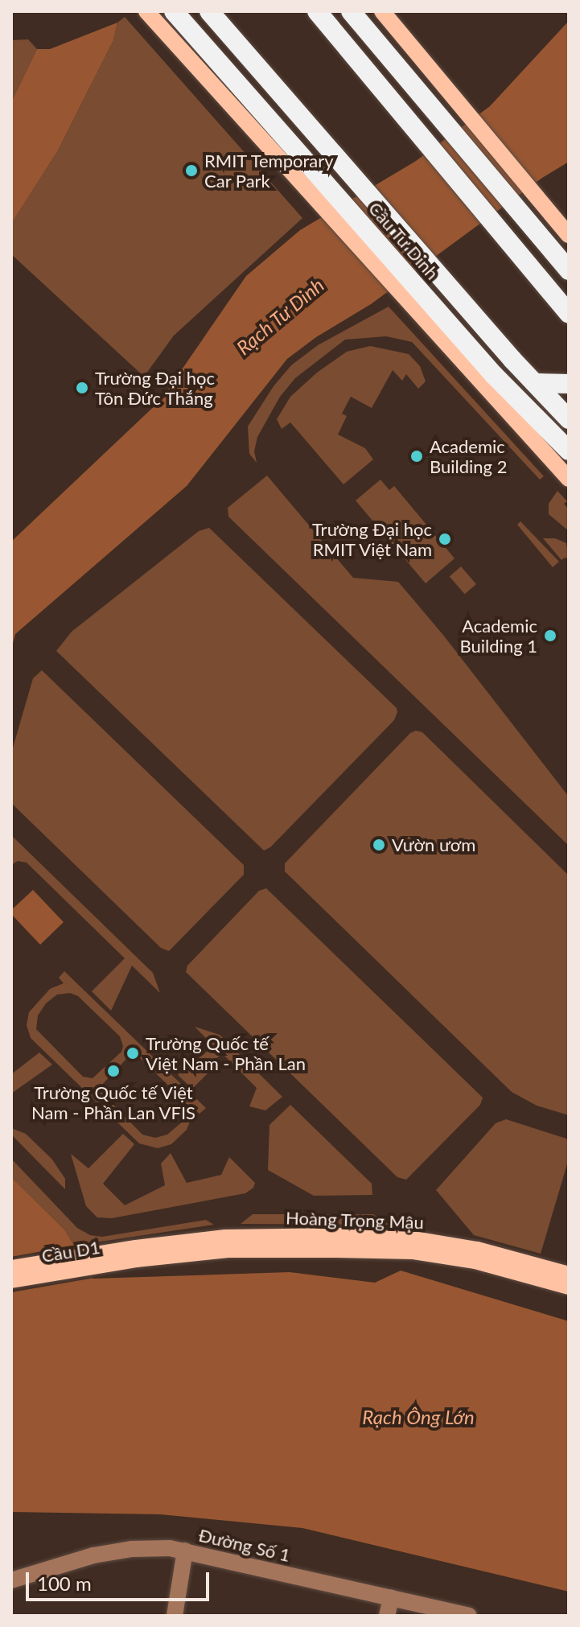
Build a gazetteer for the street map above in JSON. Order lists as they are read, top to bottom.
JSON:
{
  "streets": {
    "highway": ["Cầu Tư Dinh"],
    "main road": ["Hoàng Trọng Mậu", "Cầu D1"],
    "street": ["Đường Số 1"]
  },
  "crossings": [
    ["Hoàng Trọng Mậu", "Cầu D1"]
  ],
  "water": ["Rạch Tư Dinh", "Rạch Ông Lớn"],
  "places": [
    "RMIT Temporary Car Park",
    "Trường Đại học Tôn Đức Thắng",
    "Academic Building 2",
    "Trường Đại học RMIT Việt Nam",
    "Academic Building 1",
    "Vườn ươm",
    "Trường Quốc tế Việt Nam - Phần Lan",
    "Trường Quốc tế Việt Nam - Phần Lan VFIS"
  ],
  "scale_bar": "100 m"
}
